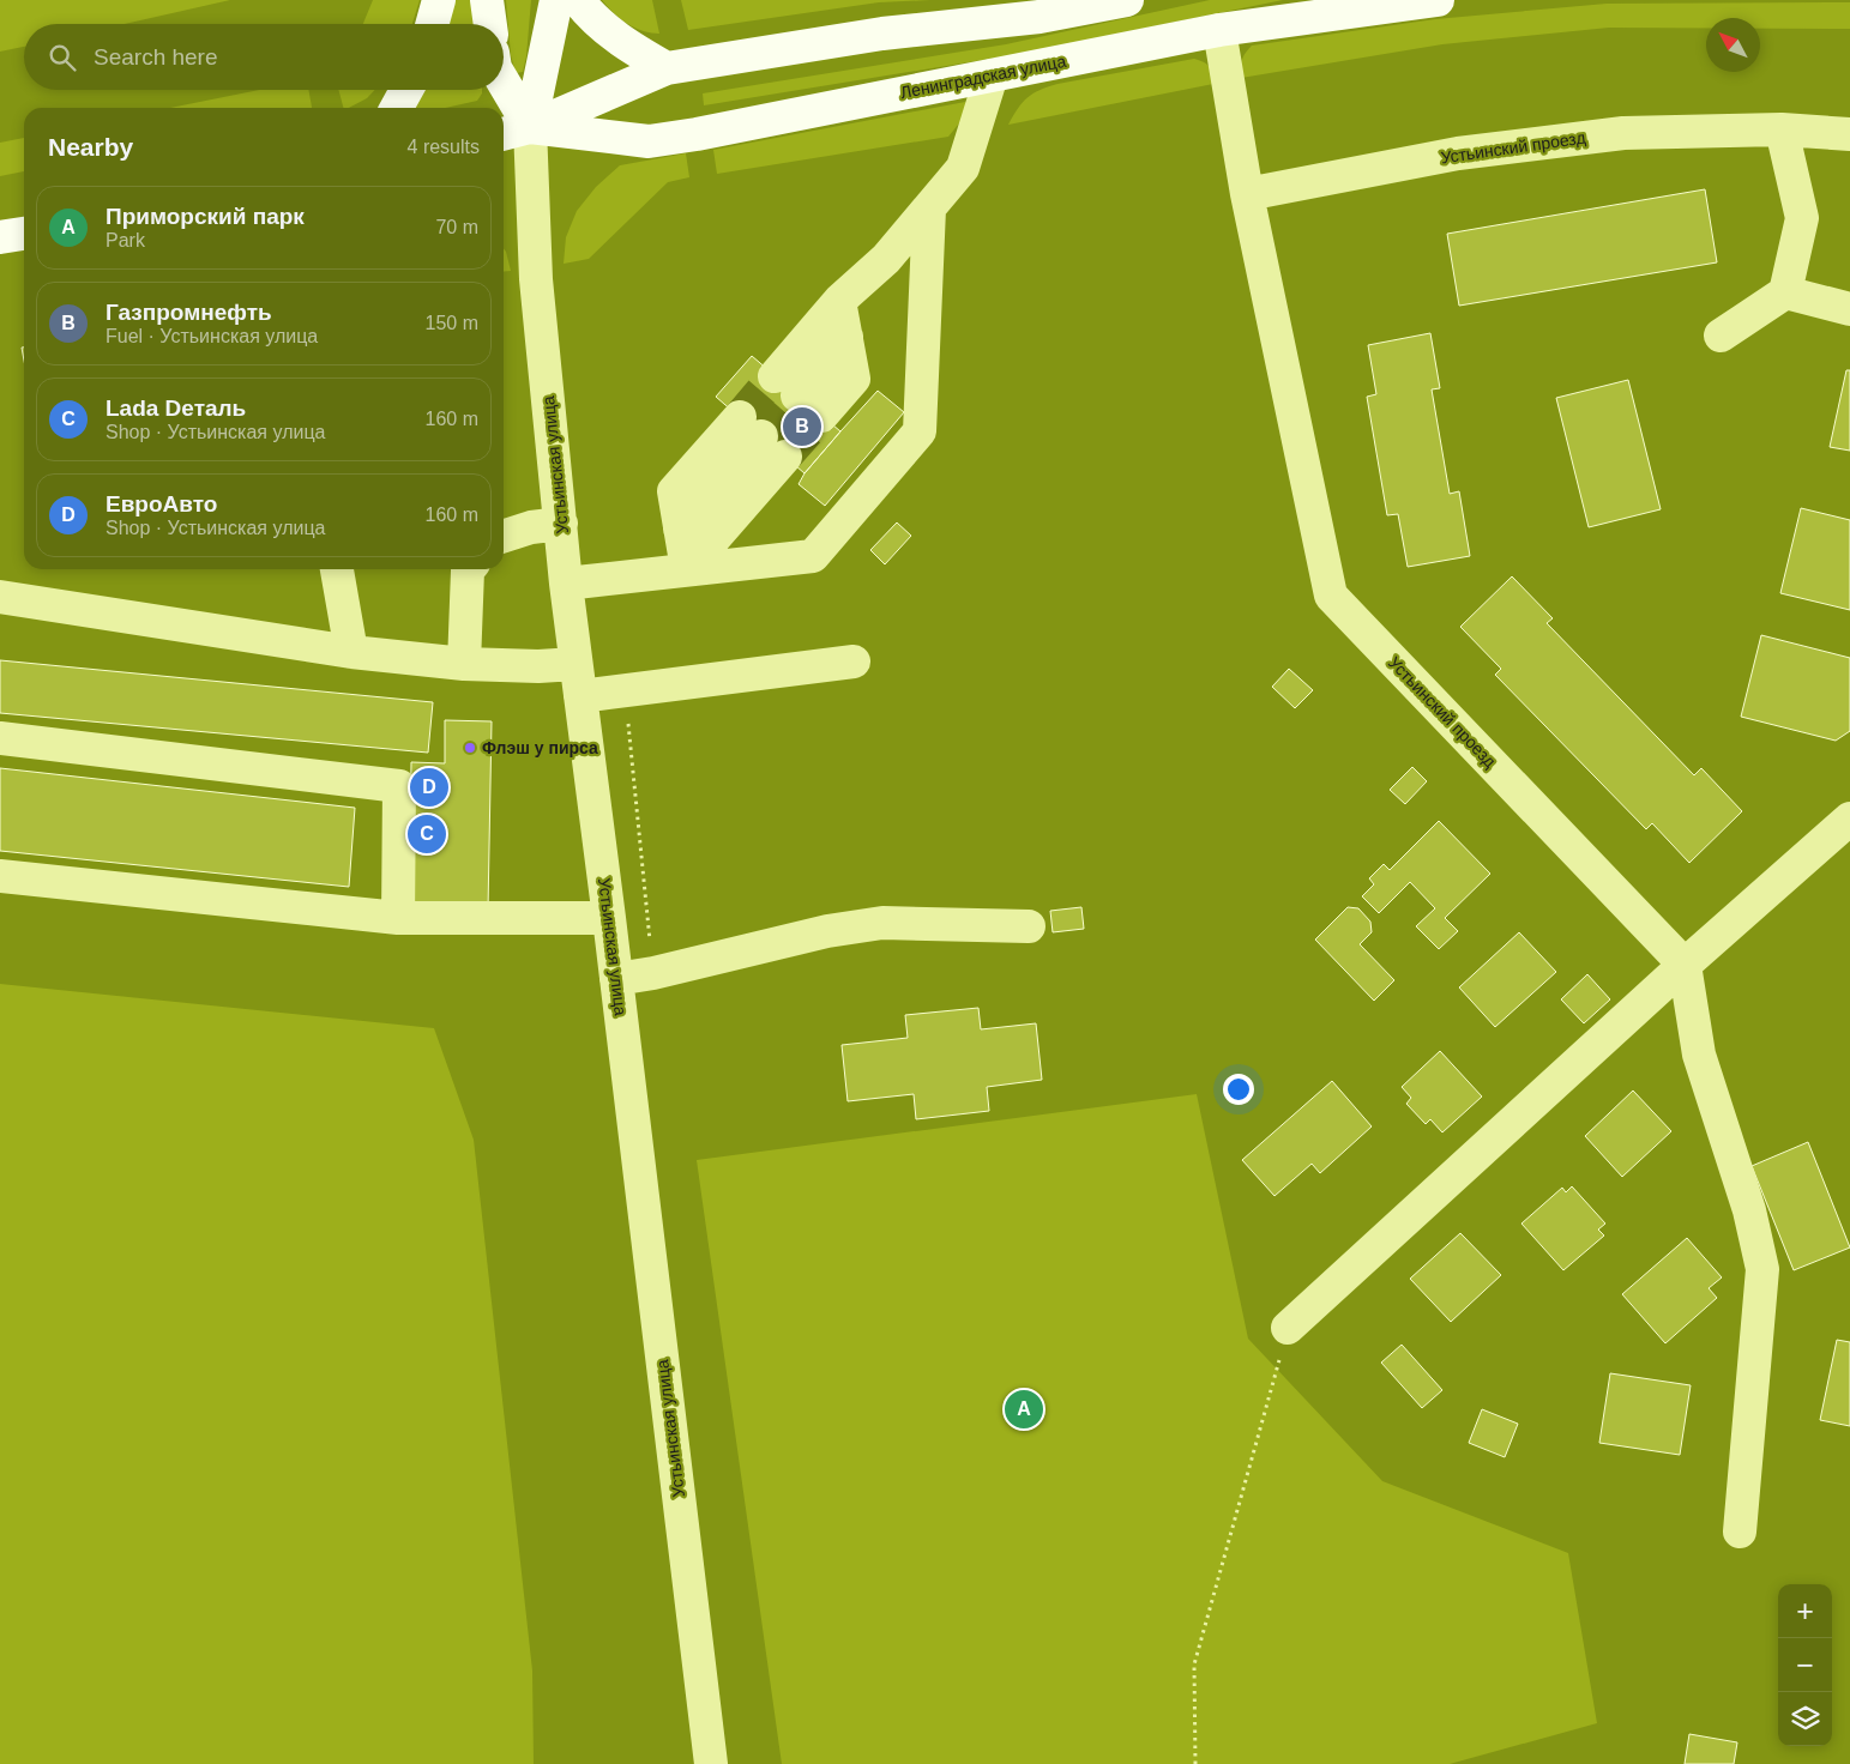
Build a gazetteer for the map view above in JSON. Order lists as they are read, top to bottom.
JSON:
{
  "streets": {
    "main road": ["Ленинградская улица"],
    "street": ["Устьинский проезд", "Устьинская улица"]
  },
  "crossings": [
    ["Ленинградская улица", "Устьинский проезд"],
    ["Ленинградская улица", "Устьинская улица"]
  ],
  "places": ["Флэш у пирса"],
  "north": "top left",
  "page": {
    "search": "Search here",
    "heading": ["Nearby", "4 results"],
    "list": [
      {
        "mark": "A",
        "name": "Приморский парк",
        "note": "Park",
        "value": "70 m"
      },
      {
        "mark": "B",
        "name": "Газпромнефть",
        "note": "Fuel · Устьинская улица",
        "value": "150 m"
      },
      {
        "mark": "C",
        "name": "Lada Dеталь",
        "note": "Shop · Устьинская улица",
        "value": "160 m"
      },
      {
        "mark": "D",
        "name": "ЕвроАвто",
        "note": "Shop · Устьинская улица",
        "value": "160 m"
      }
    ],
    "pins": [
      "B",
      "D",
      "C",
      "A"
    ],
    "map_buttons": ["+", "−"]
  }
}
